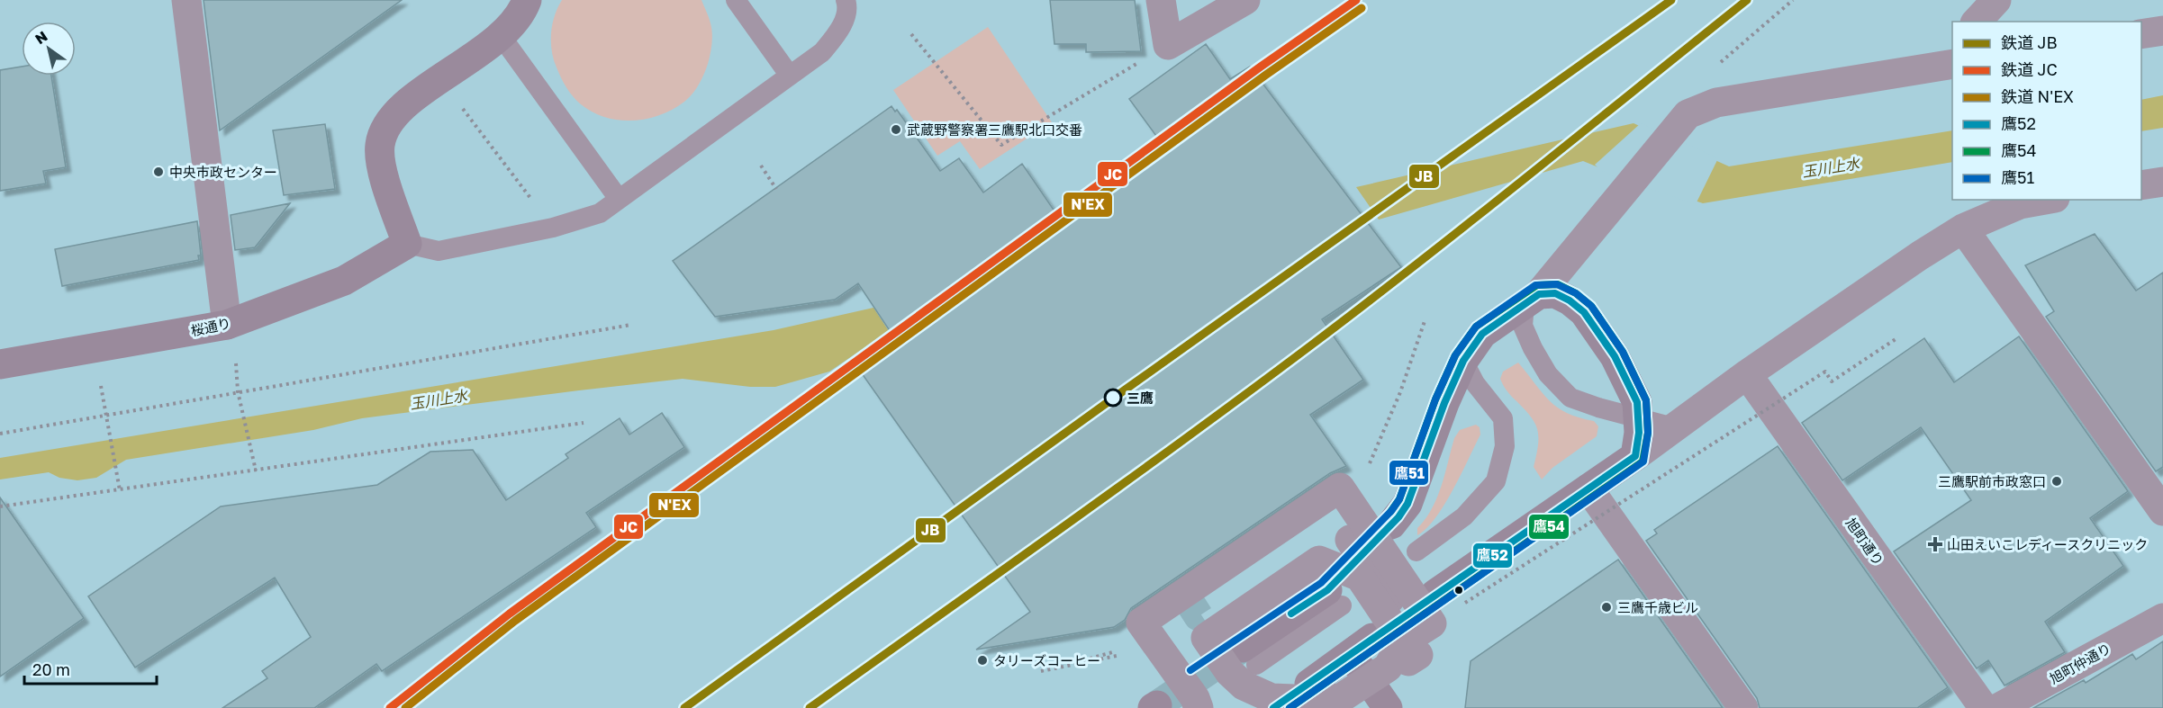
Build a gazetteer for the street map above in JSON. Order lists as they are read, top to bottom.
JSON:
{
  "streets": {
    "street": ["桜通り", "旭町通り", "旭町仲通り"]
  },
  "water": ["玉川上水"],
  "places": {
    "other": [
      "武蔵野警察署三鷹駅北口交番",
      "中央市政センター",
      "三鷹",
      "三鷹駅前市政窓口",
      "三鷹千歳ビル",
      "タリーズコーヒー"
    ],
    "health": ["山田えいこレディースクリニック"]
  },
  "lines": [
    "rail line JB",
    "rail line JC",
    "rail line N'EX",
    "transit line 鷹54",
    "transit line 鷹51",
    "transit line 鷹52"
  ],
  "legend": [
    "鉄道 JB",
    "鉄道 JC",
    "鉄道 N'EX",
    "鷹52",
    "鷹54",
    "鷹51"
  ],
  "scale_bar": "20 m",
  "north": "top left"
}
